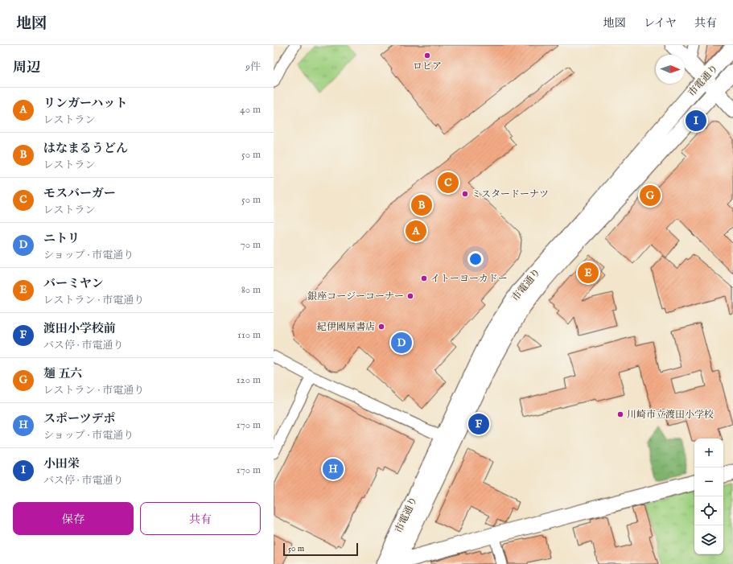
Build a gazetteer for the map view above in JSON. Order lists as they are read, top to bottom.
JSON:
{
  "streets": {
    "street": ["市電通り"]
  },
  "places": [
    "ロピア",
    "ミスタードーナツ",
    "イトーヨーカドー",
    "銀座コージーコーナー",
    "紀伊國屋書店",
    "川崎市立渡田小学校"
  ],
  "scale_bar": "50 m",
  "north": "right",
  "page": {
    "header": "地図",
    "nav": ["地図", "レイヤ", "共有"],
    "heading": ["周辺", "9件"],
    "list": [
      {
        "mark": "A",
        "name": "リンガーハット",
        "note": "レストラン",
        "value": "40 m"
      },
      {
        "mark": "B",
        "name": "はなまるうどん",
        "note": "レストラン",
        "value": "50 m"
      },
      {
        "mark": "C",
        "name": "モスバーガー",
        "note": "レストラン",
        "value": "50 m"
      },
      {
        "mark": "D",
        "name": "ニトリ",
        "note": "ショップ · 市電通り",
        "value": "70 m"
      },
      {
        "mark": "E",
        "name": "バーミヤン",
        "note": "レストラン · 市電通り",
        "value": "80 m"
      },
      {
        "mark": "F",
        "name": "渡田小学校前",
        "note": "バス停 · 市電通り",
        "value": "110 m"
      },
      {
        "mark": "G",
        "name": "麺 五六",
        "note": "レストラン · 市電通り",
        "value": "120 m"
      },
      {
        "mark": "H",
        "name": "スポーツデポ",
        "note": "ショップ · 市電通り",
        "value": "170 m"
      },
      {
        "mark": "I",
        "name": "小田栄",
        "note": "バス停 · 市電通り",
        "value": "170 m"
      }
    ],
    "pins": [
      "I",
      "C",
      "G",
      "B",
      "A",
      "E",
      "D",
      "F",
      "H"
    ],
    "map_buttons": ["+", "−"],
    "buttons": ["保存", "共有"],
    "scale": "50 m"
  }
}
